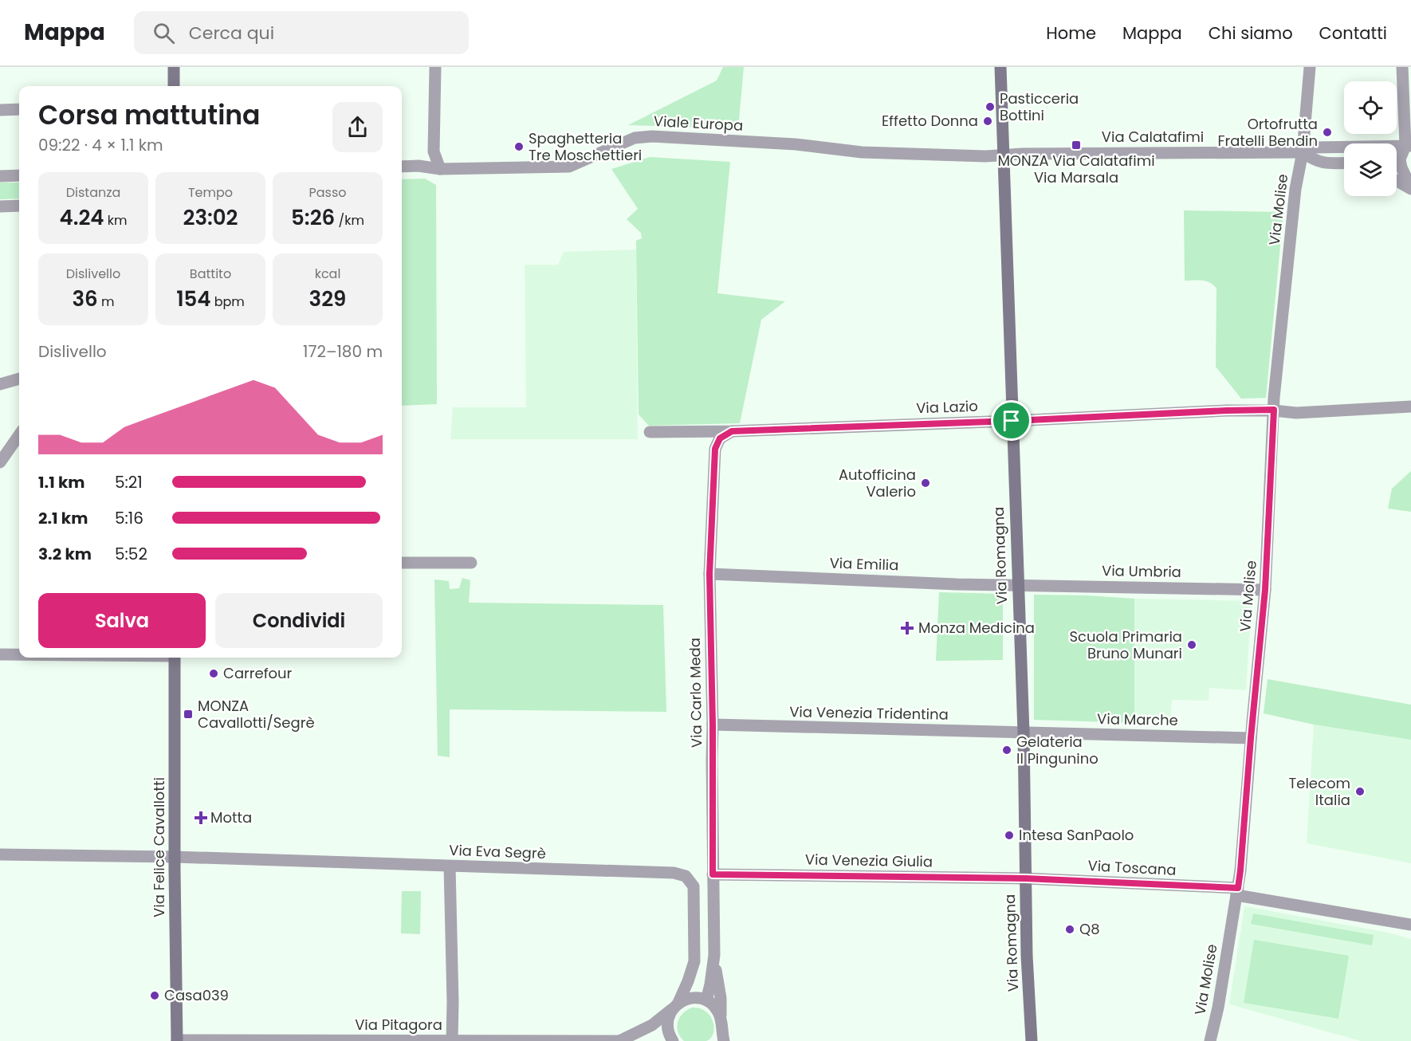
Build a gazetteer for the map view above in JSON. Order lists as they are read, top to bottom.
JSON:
{
  "streets": {
    "street": [
      "Viale Europa",
      "Via Calatafimi",
      "Via Molise",
      "Via Lazio",
      "Via Romagna",
      "Via Emilia",
      "Via Umbria",
      "Via Carlo Meda",
      "Via Venezia Tridentina",
      "Via Marche",
      "Via Felice Cavallotti",
      "Via Eva Segrè",
      "Via Venezia Giulia",
      "Via Toscana",
      "Via Pitagora"
    ]
  },
  "crossings": [
    ["Viale Europa", "Via Calatafimi"],
    ["Viale Europa", "Via Romagna"],
    ["Via Calatafimi", "Via Molise"],
    ["Via Calatafimi", "Via Romagna"],
    ["Via Molise", "Via Lazio"],
    ["Via Molise", "Via Umbria"],
    ["Via Molise", "Via Marche"],
    ["Via Molise", "Via Toscana"],
    ["Via Lazio", "Via Romagna"],
    ["Via Lazio", "Via Carlo Meda"],
    ["Via Romagna", "Via Emilia"],
    ["Via Romagna", "Via Umbria"],
    ["Via Romagna", "Via Venezia Tridentina"],
    ["Via Romagna", "Via Marche"],
    ["Via Romagna", "Via Venezia Giulia"],
    ["Via Romagna", "Via Toscana"],
    ["Via Emilia", "Via Umbria"],
    ["Via Emilia", "Via Carlo Meda"],
    ["Via Carlo Meda", "Via Venezia Tridentina"],
    ["Via Carlo Meda", "Via Venezia Giulia"],
    ["Via Venezia Tridentina", "Via Marche"],
    ["Via Felice Cavallotti", "Via Eva Segrè"],
    ["Via Felice Cavallotti", "Via Pitagora"],
    ["Via Eva Segrè", "Via Pitagora"],
    ["Via Venezia Giulia", "Via Toscana"]
  ],
  "places": {
    "other": [
      "Pasticceria Bottini",
      "Effetto Donna",
      "Ortofrutta Fratelli Bendin",
      "Spaghetteria Tre Moschettieri",
      "Autofficina Valerio",
      "Scuola Primaria Bruno Munari",
      "Carrefour",
      "Gelateria Il Pingunino",
      "Telecom Italia",
      "Intesa SanPaolo",
      "Q8",
      "Casa039"
    ],
    "transit": ["MONZA Via Calatafimi Via Marsala", "MONZA Cavallotti/Segrè"],
    "health": ["Monza Medicina", "Motta"]
  },
  "page": {
    "header": "Mappa",
    "search": "Cerca qui",
    "nav": [
      "Home",
      "Mappa",
      "Chi siamo",
      "Contatti"
    ],
    "heading": ["Corsa mattutina", "09:22 · 4 × 1.1 km"],
    "stats": [
      ["Distanza", "4.24 km"],
      ["Tempo", "23:02"],
      ["Passo", "5:26 /km"],
      ["Dislivello", "36 m"],
      ["Battito", "154 bpm"],
      ["kcal", "329"]
    ],
    "chart": ["Dislivello", "172–180 m"],
    "list": [
      {
        "name": "1.1 km",
        "note": "5:21"
      },
      {
        "name": "2.1 km",
        "note": "5:16"
      },
      {
        "name": "3.2 km",
        "note": "5:52"
      }
    ],
    "buttons": ["Salva", "Condividi"]
  }
}
